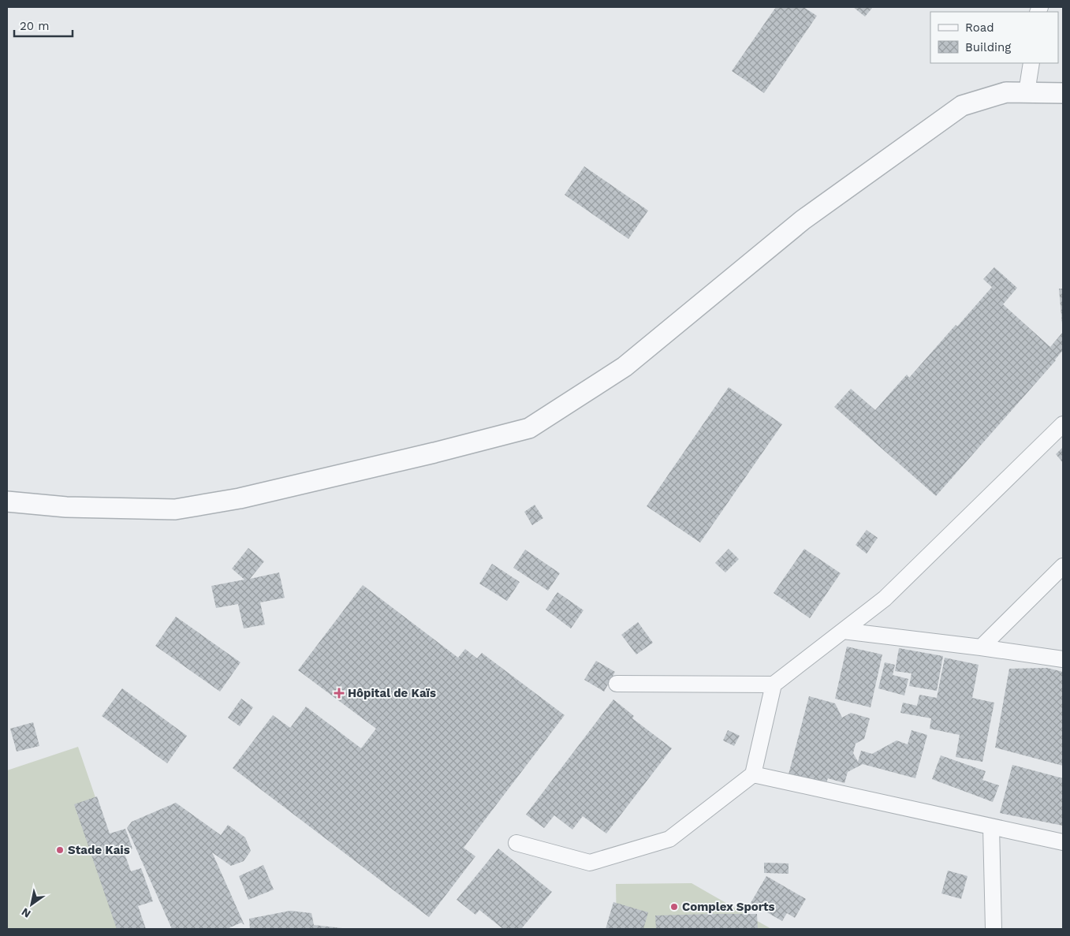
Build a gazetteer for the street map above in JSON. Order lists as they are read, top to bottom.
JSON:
{
  "places": {
    "health": ["Hôpital de Kaïs"],
    "other": ["Stade Kais", "Complex Sports"]
  },
  "legend": ["Road", "Building"],
  "scale_bar": "20 m",
  "north": "bottom left"
}
